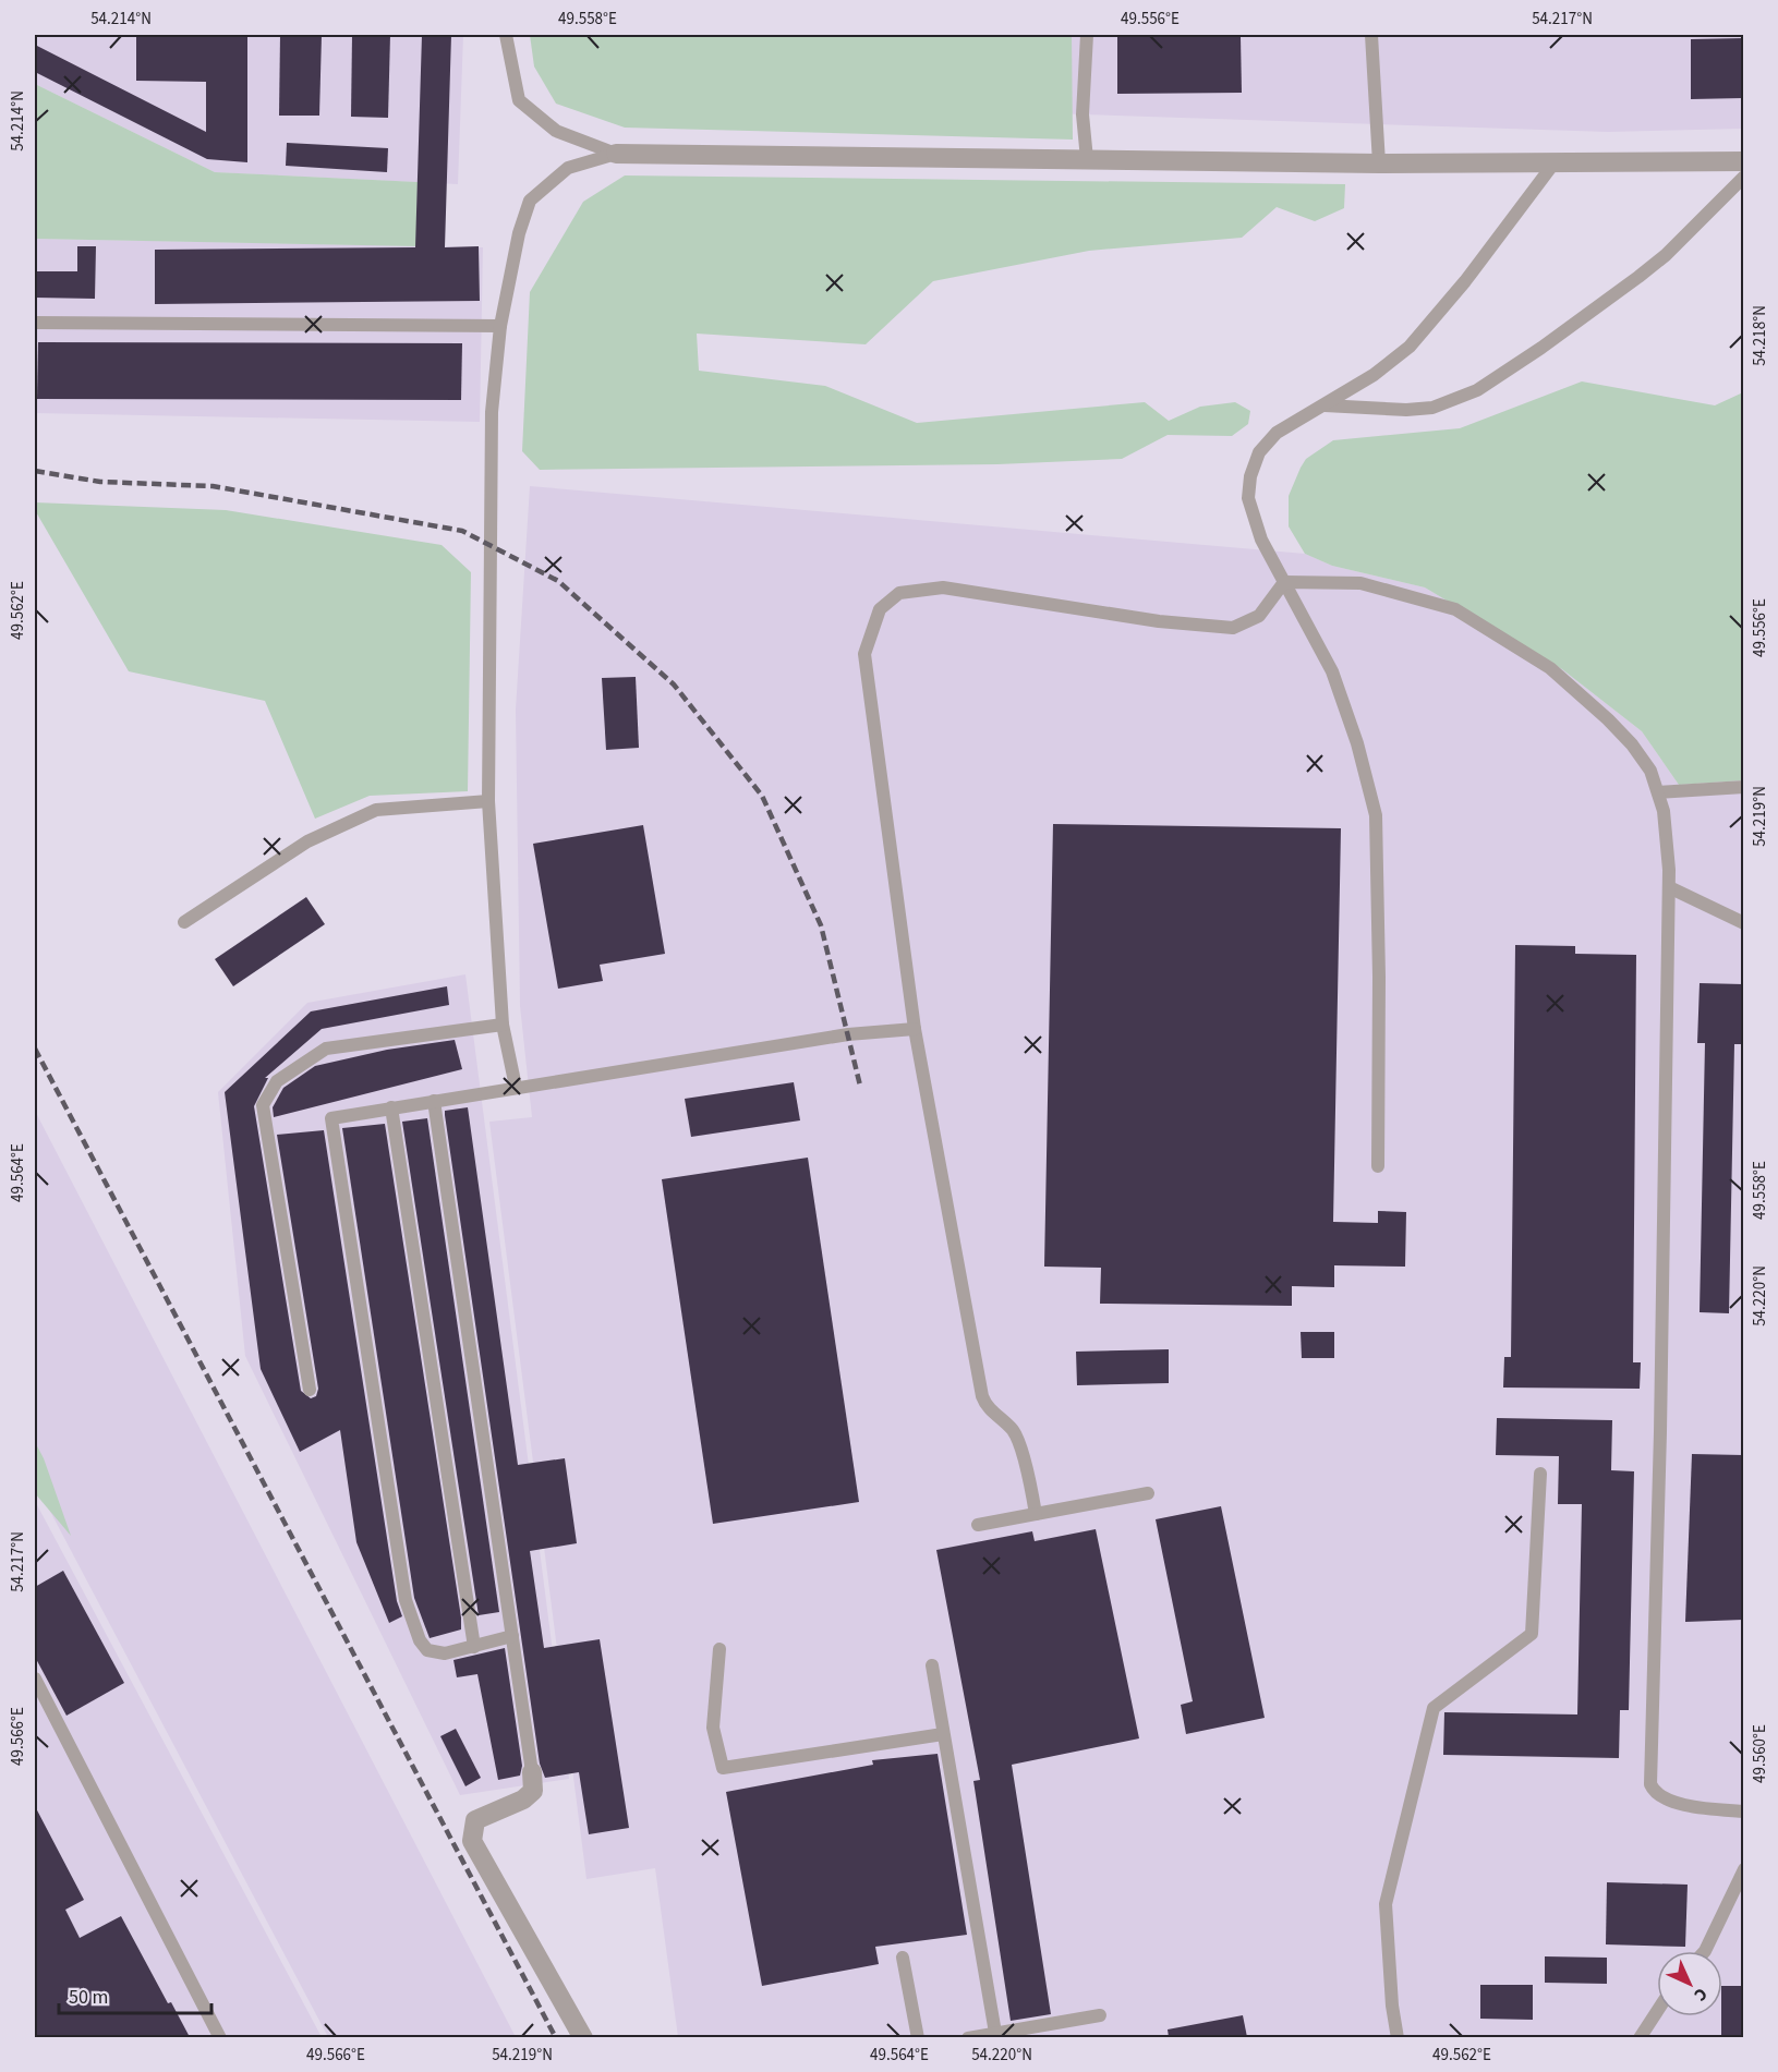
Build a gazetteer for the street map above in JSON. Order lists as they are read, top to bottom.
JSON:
{
  "scale_bar": "50 m",
  "north": "bottom right",
  "coordinates": [
    "54.214°N",
    "49.558°E",
    "49.556°E",
    "54.217°N",
    "54.218°N",
    "49.562°E",
    "54.219°N",
    "49.564°E",
    "54.220°N",
    "49.566°E",
    "49.560°E"
  ]
}
